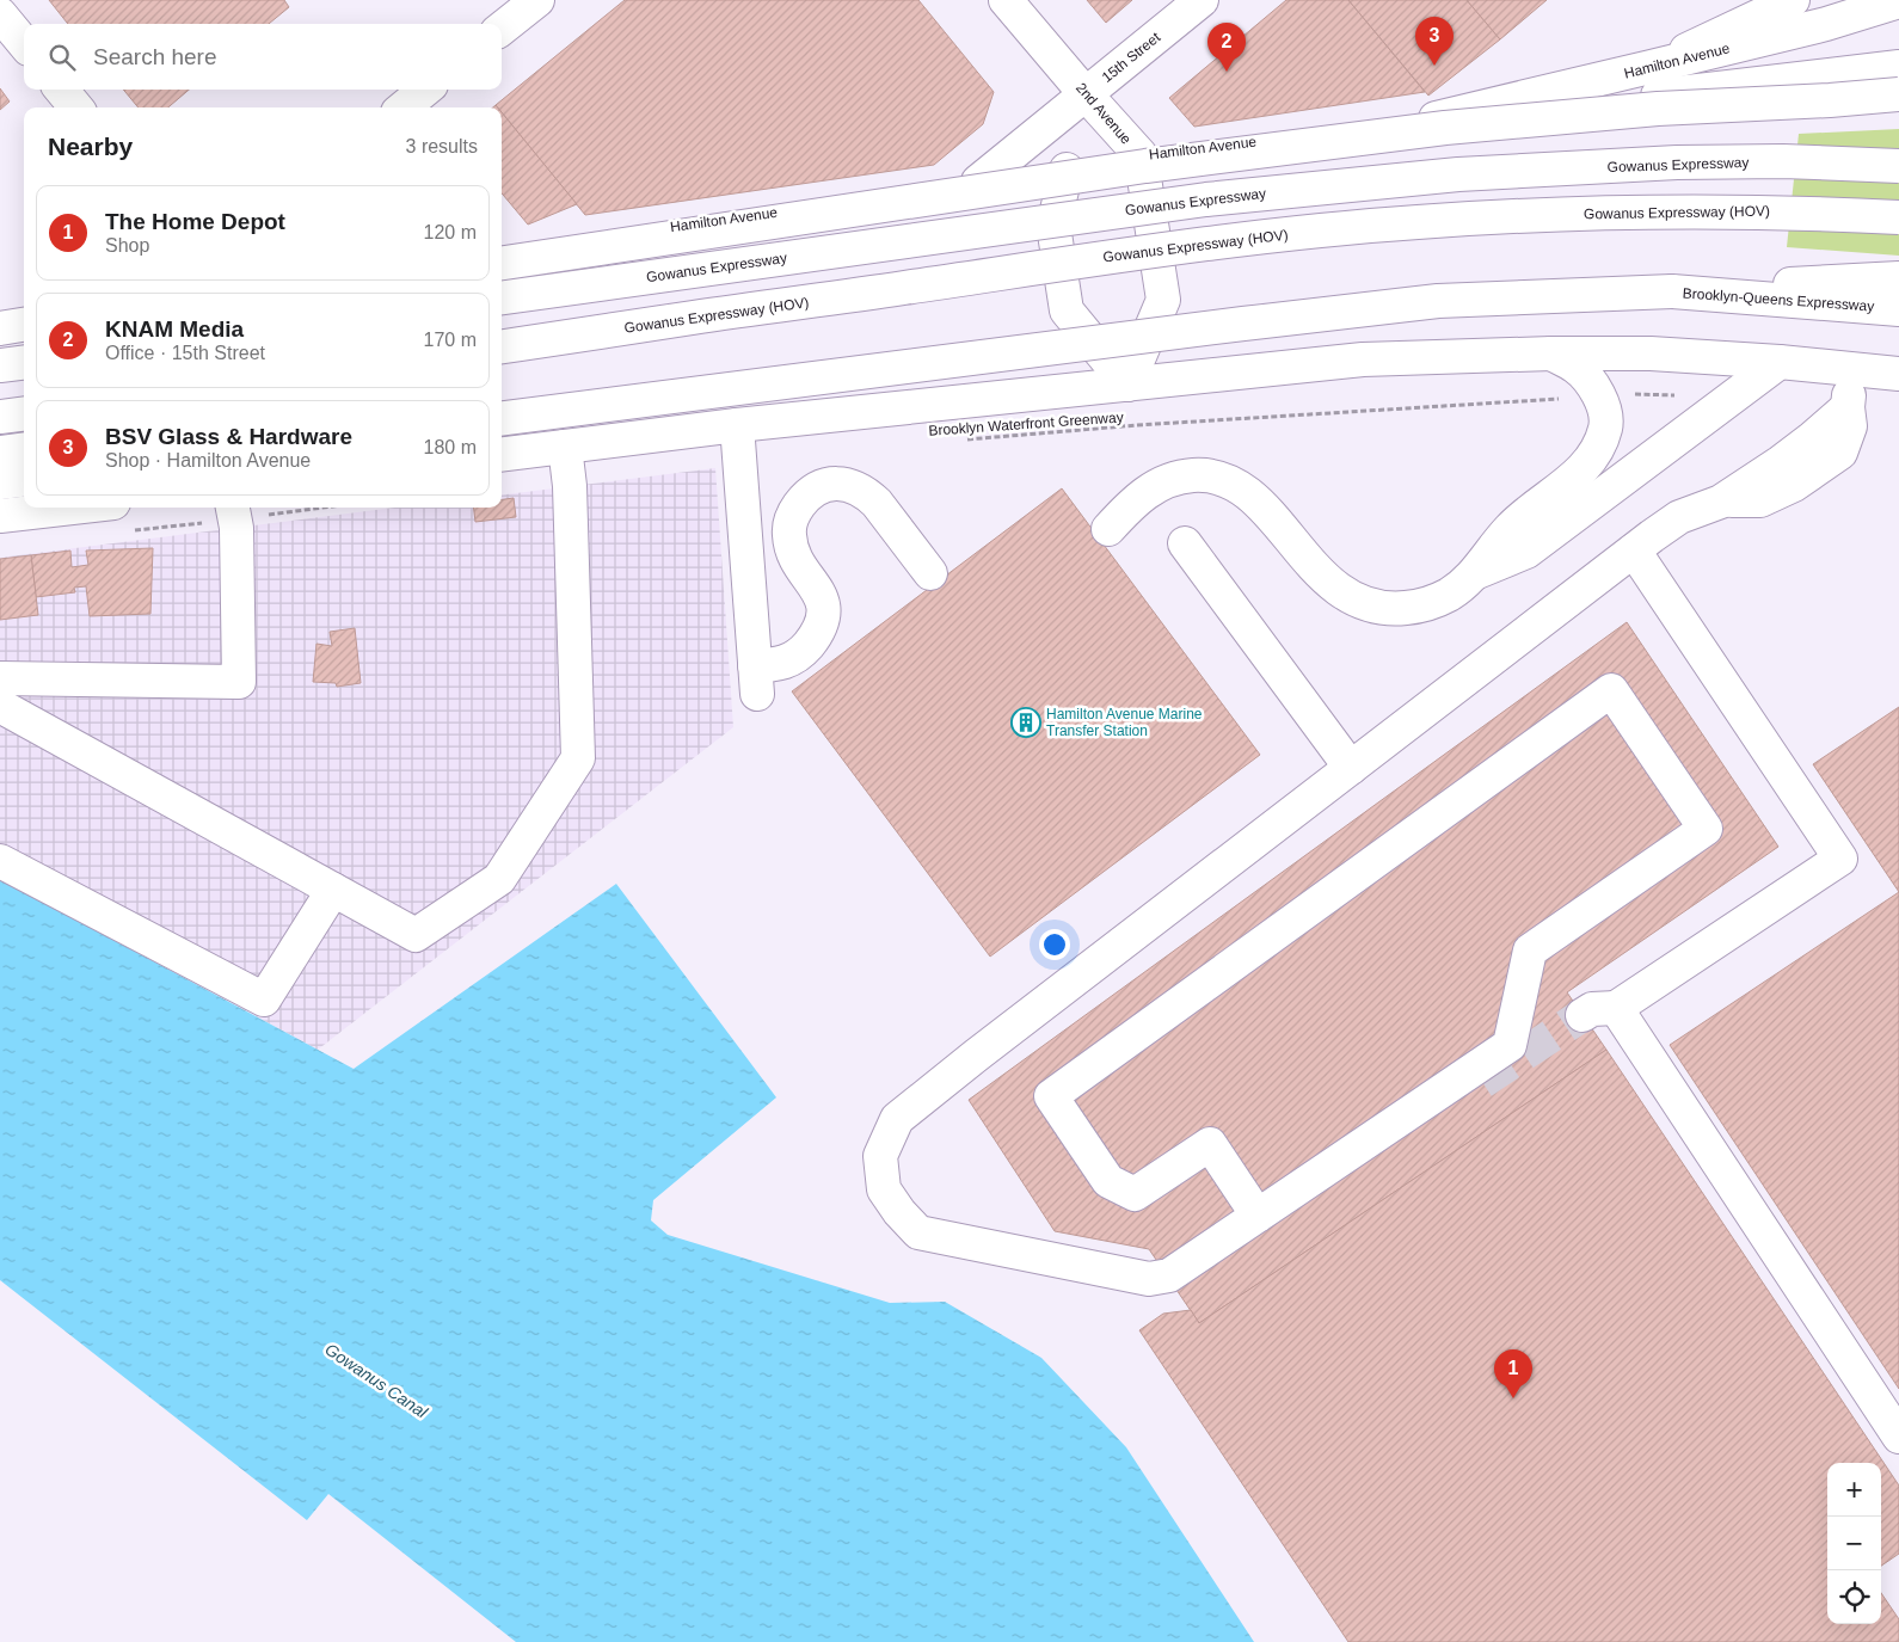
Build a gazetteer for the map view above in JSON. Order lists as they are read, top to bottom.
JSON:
{
  "streets": {
    "main road": [
      "15th Street",
      "Hamilton Avenue",
      "2nd Avenue",
      "Gowanus Expressway",
      "Gowanus Expressway (HOV)"
    ],
    "path": ["Brooklyn Waterfront Greenway"]
  },
  "crossings": [
    ["15th Street", "Hamilton Avenue"],
    ["15th Street", "2nd Avenue"],
    ["Hamilton Avenue", "2nd Avenue"]
  ],
  "water": ["Gowanus Canal"],
  "places": {
    "building": ["Hamilton Avenue Marine Transfer Station"]
  },
  "page": {
    "pins": ["3", "2", "1"],
    "search": "Search here",
    "heading": ["Nearby", "3 results"],
    "list": [
      {
        "mark": "1",
        "name": "The Home Depot",
        "note": "Shop",
        "value": "120 m"
      },
      {
        "mark": "2",
        "name": "KNAM Media",
        "note": "Office · 15th Street",
        "value": "170 m"
      },
      {
        "mark": "3",
        "name": "BSV Glass & Hardware",
        "note": "Shop · Hamilton Avenue",
        "value": "180 m"
      }
    ],
    "map_buttons": ["+", "−"]
  }
}
